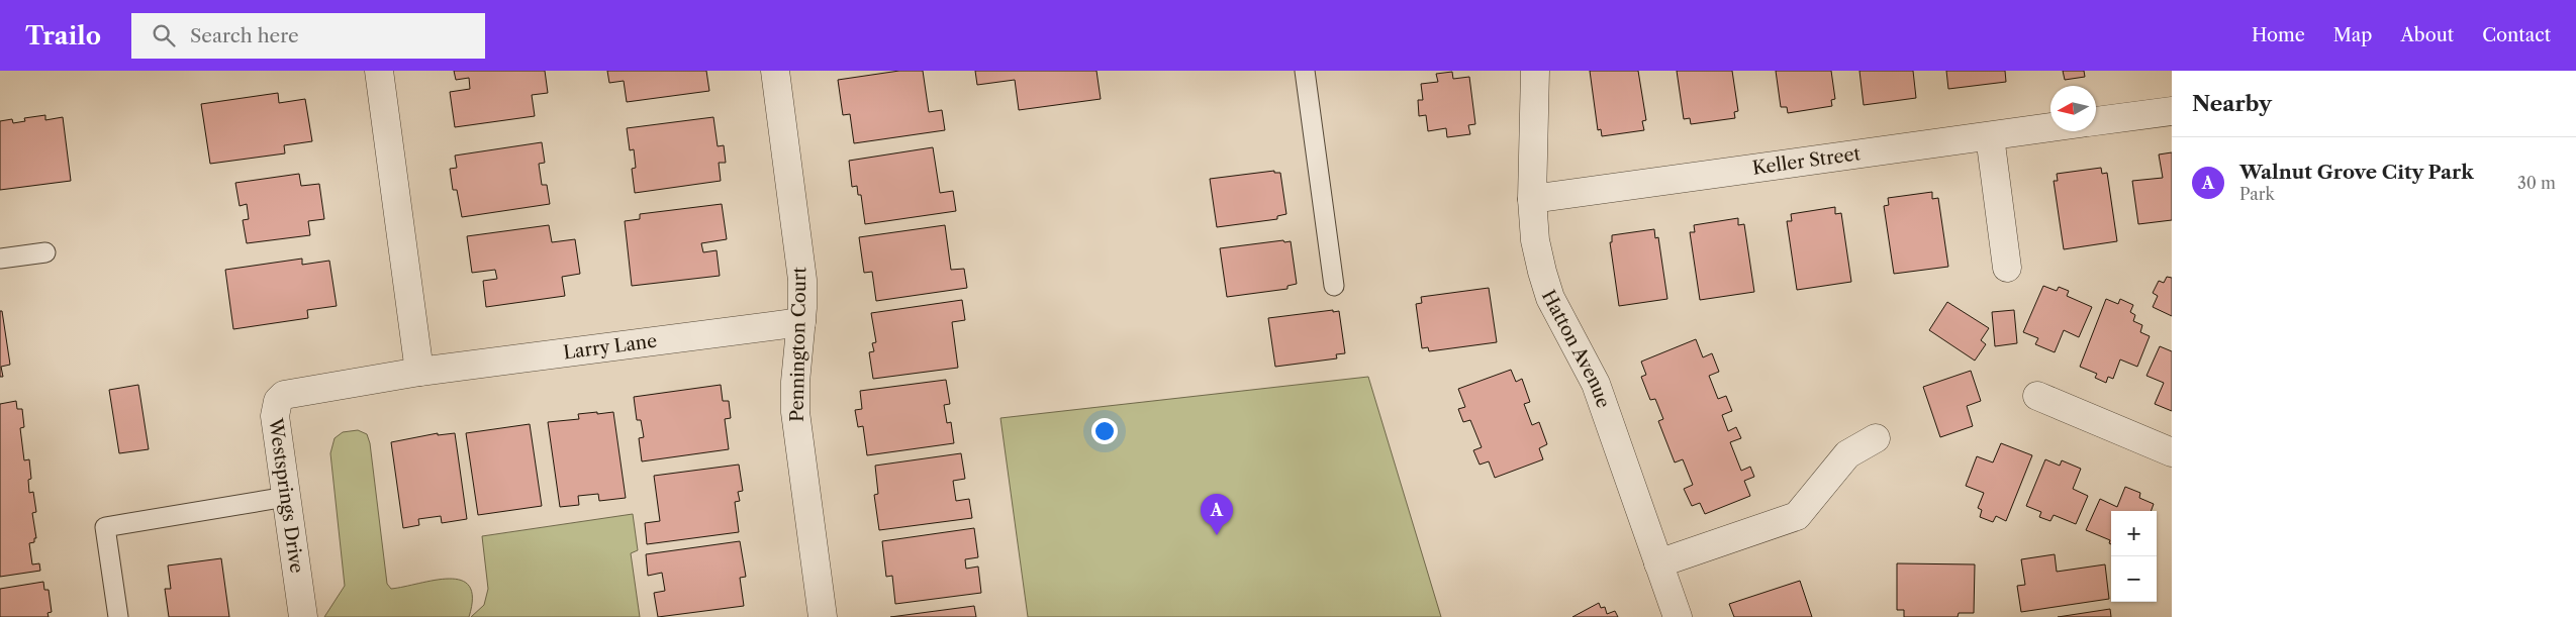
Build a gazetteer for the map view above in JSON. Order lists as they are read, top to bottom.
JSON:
{
  "streets": {
    "street": [
      "Keller Street",
      "Pennington Court",
      "Larry Lane",
      "Hatton Avenue",
      "Westsprings Drive"
    ]
  },
  "crossings": [
    ["Keller Street", "Hatton Avenue"],
    ["Pennington Court", "Larry Lane"],
    ["Larry Lane", "Westsprings Drive"]
  ],
  "north": "left",
  "page": {
    "header": "Trailo",
    "search": "Search here",
    "nav": [
      "Home",
      "Map",
      "About",
      "Contact"
    ],
    "heading": "Nearby",
    "list": [
      {
        "mark": "A",
        "name": "Walnut Grove City Park",
        "note": "Park",
        "value": "30 m"
      }
    ],
    "pins": "A",
    "map_buttons": ["+", "−"]
  }
}
